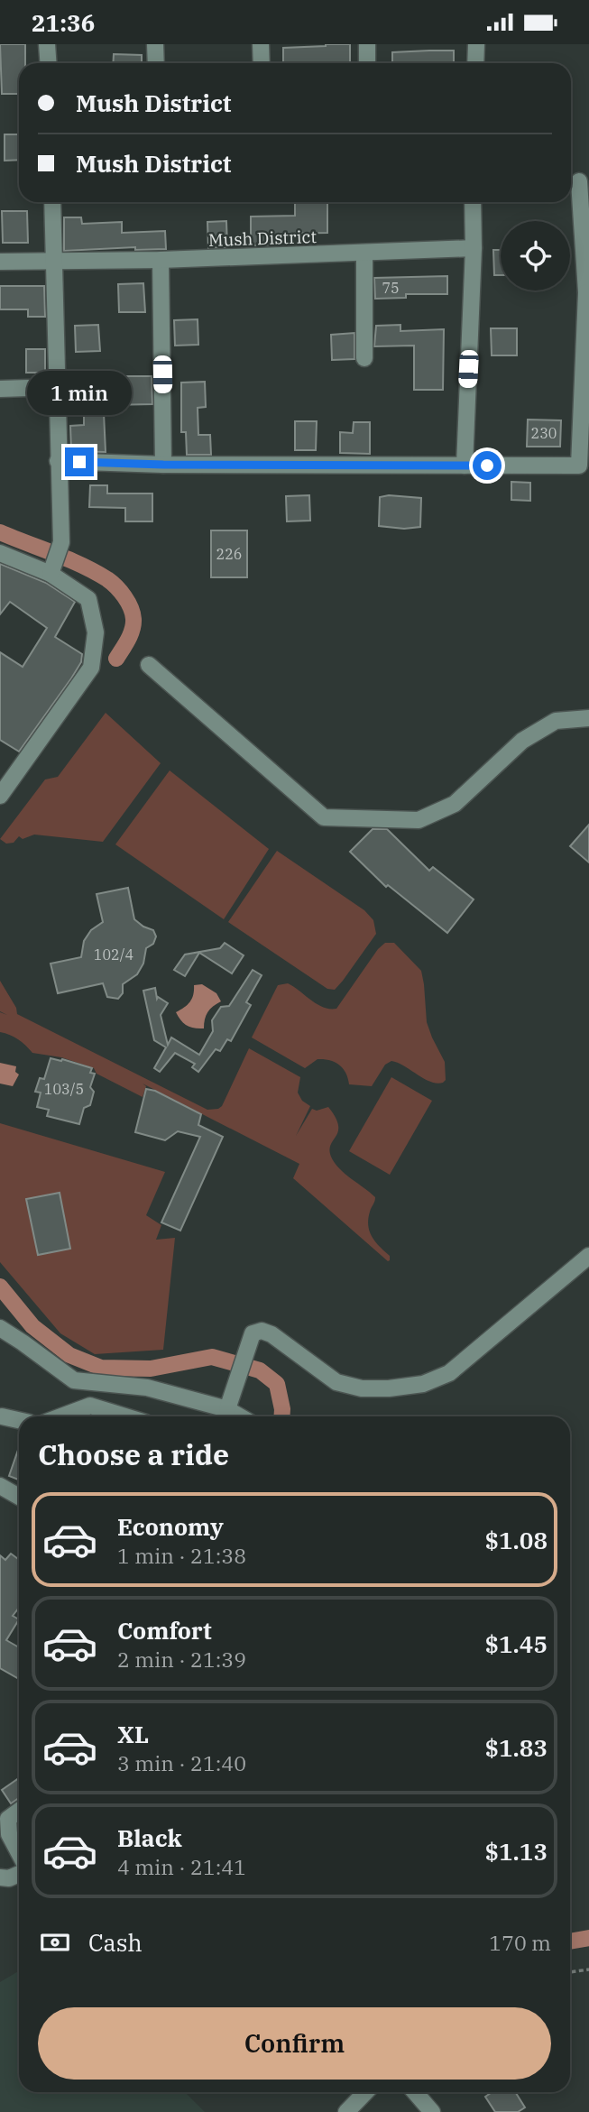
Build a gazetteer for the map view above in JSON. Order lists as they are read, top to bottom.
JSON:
{
  "streets": {
    "street": ["Mush District"]
  },
  "house_numbers": [
    "75",
    "230",
    "226",
    "102/4",
    "103/5"
  ],
  "page": {
    "status": "21:36",
    "banner": ["Mush District", "Mush District"],
    "bubble": "1 min",
    "heading": "Choose a ride",
    "list": [
      {
        "name": "Economy",
        "note": "1 min · 21:38",
        "value": "$1.08"
      },
      {
        "name": "Comfort",
        "note": "2 min · 21:39",
        "value": "$1.45"
      },
      {
        "name": "XL",
        "note": "3 min · 21:40",
        "value": "$1.83"
      },
      {
        "name": "Black",
        "note": "4 min · 21:41",
        "value": "$1.13"
      }
    ],
    "pay": ["Cash", "170 m"],
    "buttons": "Confirm"
  }
}
